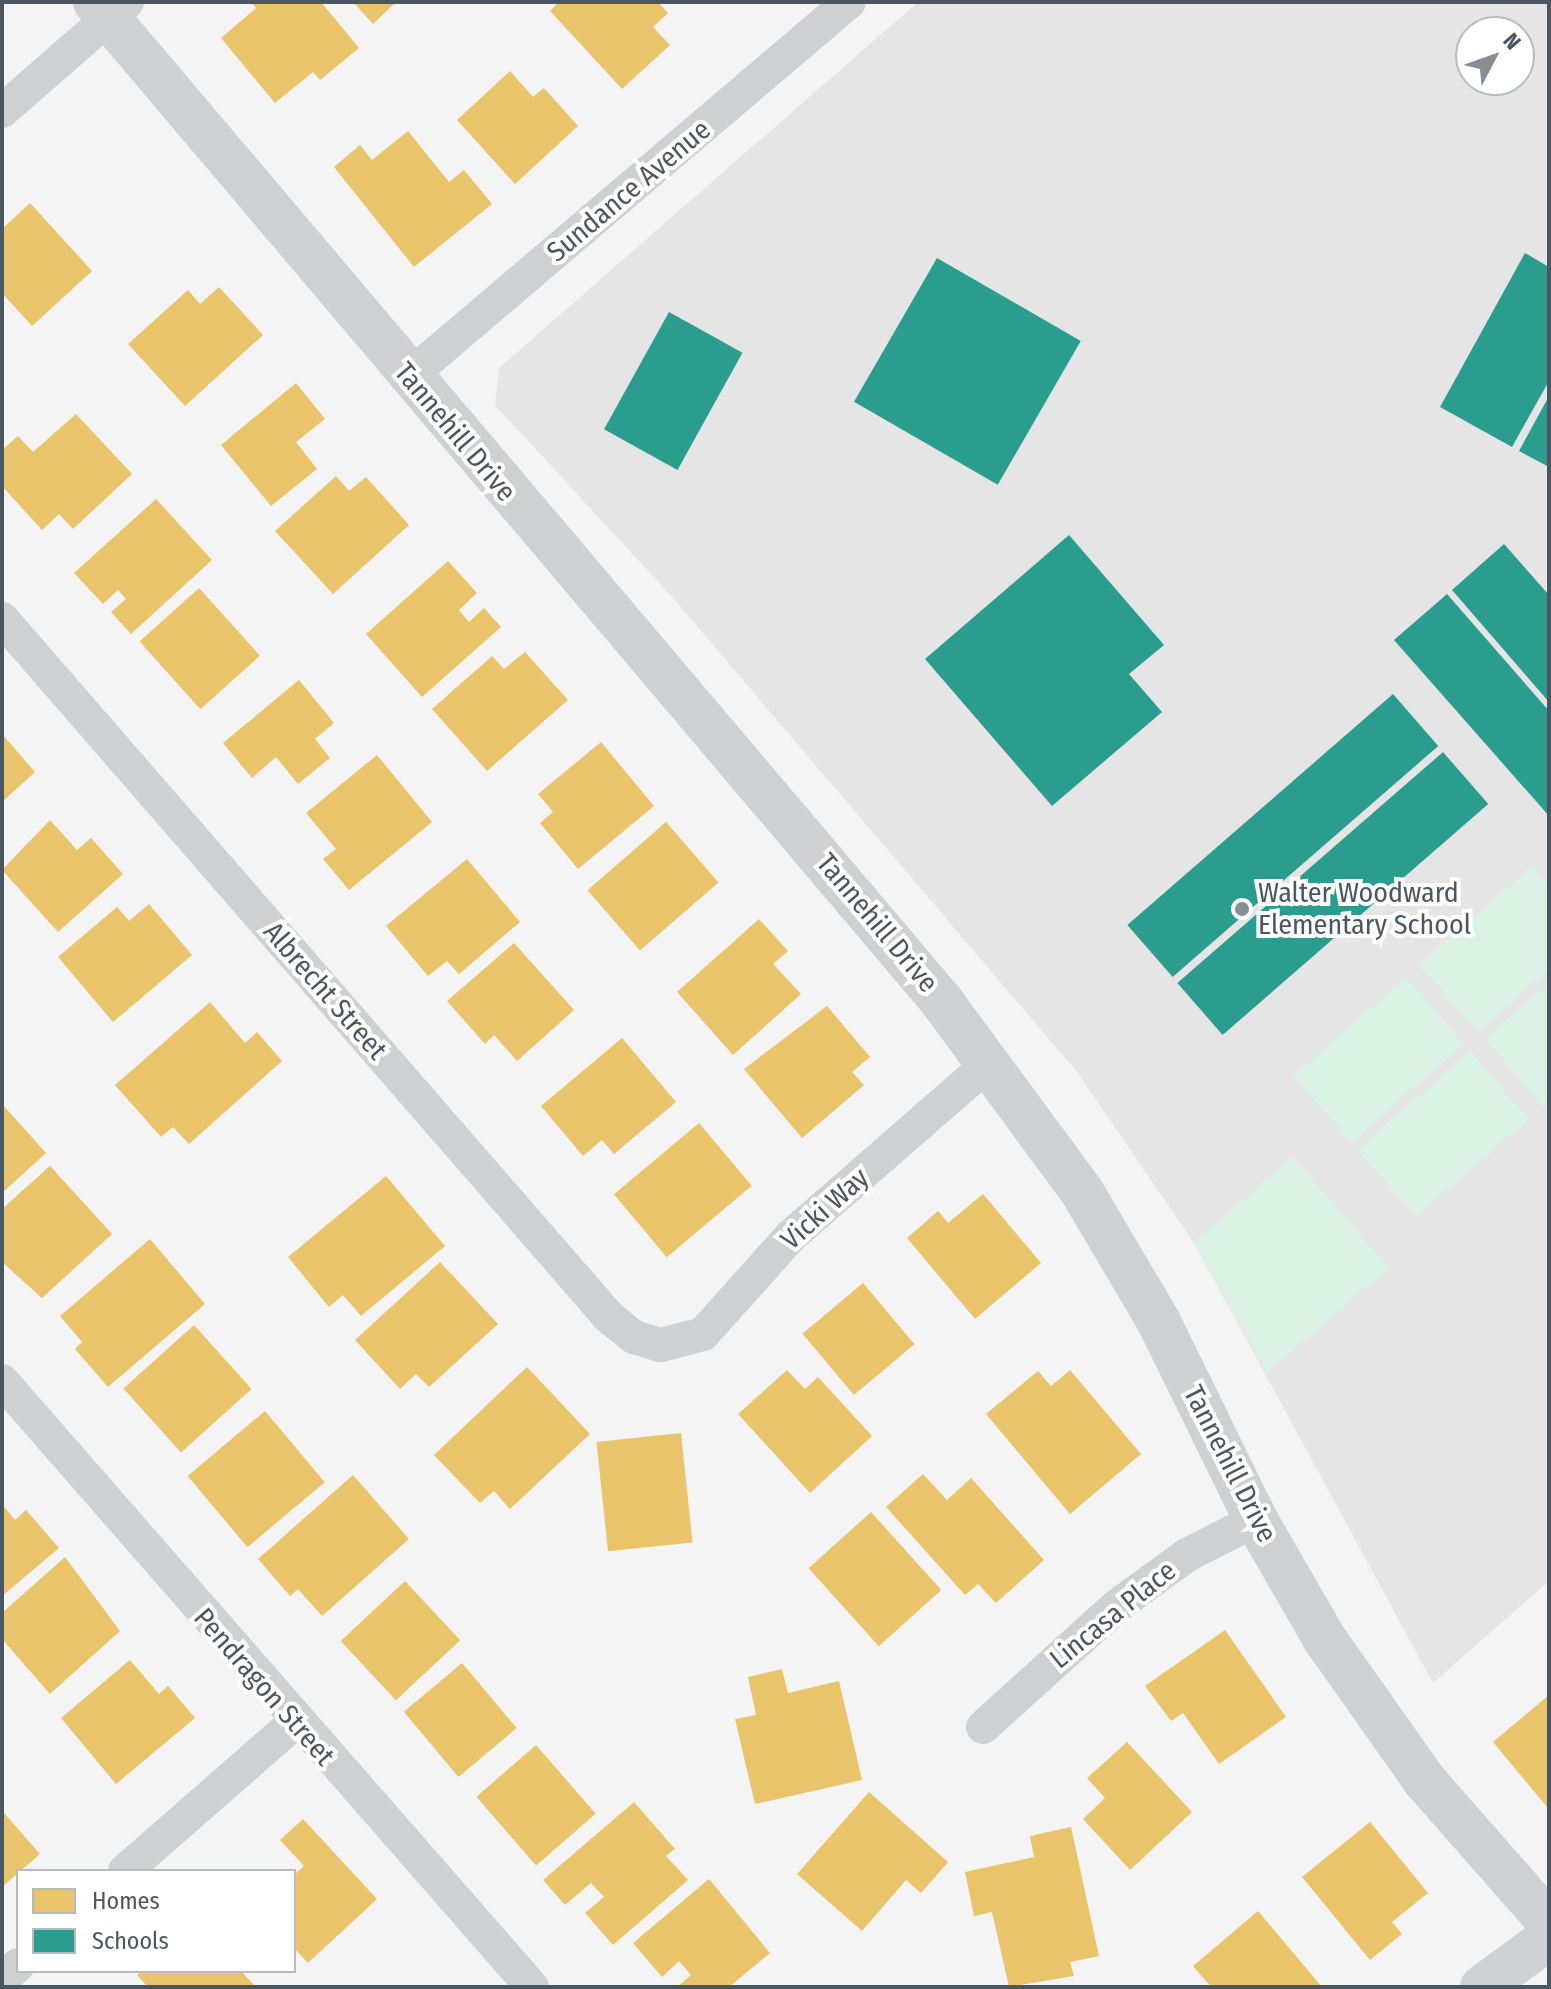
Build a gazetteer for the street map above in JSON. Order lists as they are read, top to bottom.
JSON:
{
  "streets": {
    "street": [
      "Sundance Avenue",
      "Tannehill Drive",
      "Albrecht Street",
      "Vicki Way",
      "Lincasa Place",
      "Pendragon Street"
    ]
  },
  "crossings": [
    ["Sundance Avenue", "Tannehill Drive"],
    ["Tannehill Drive", "Vicki Way"],
    ["Tannehill Drive", "Lincasa Place"],
    ["Albrecht Street", "Vicki Way"]
  ],
  "places": ["Walter Woodward Elementary School"],
  "legend": ["Homes", "Schools"],
  "north": "top right"
}
